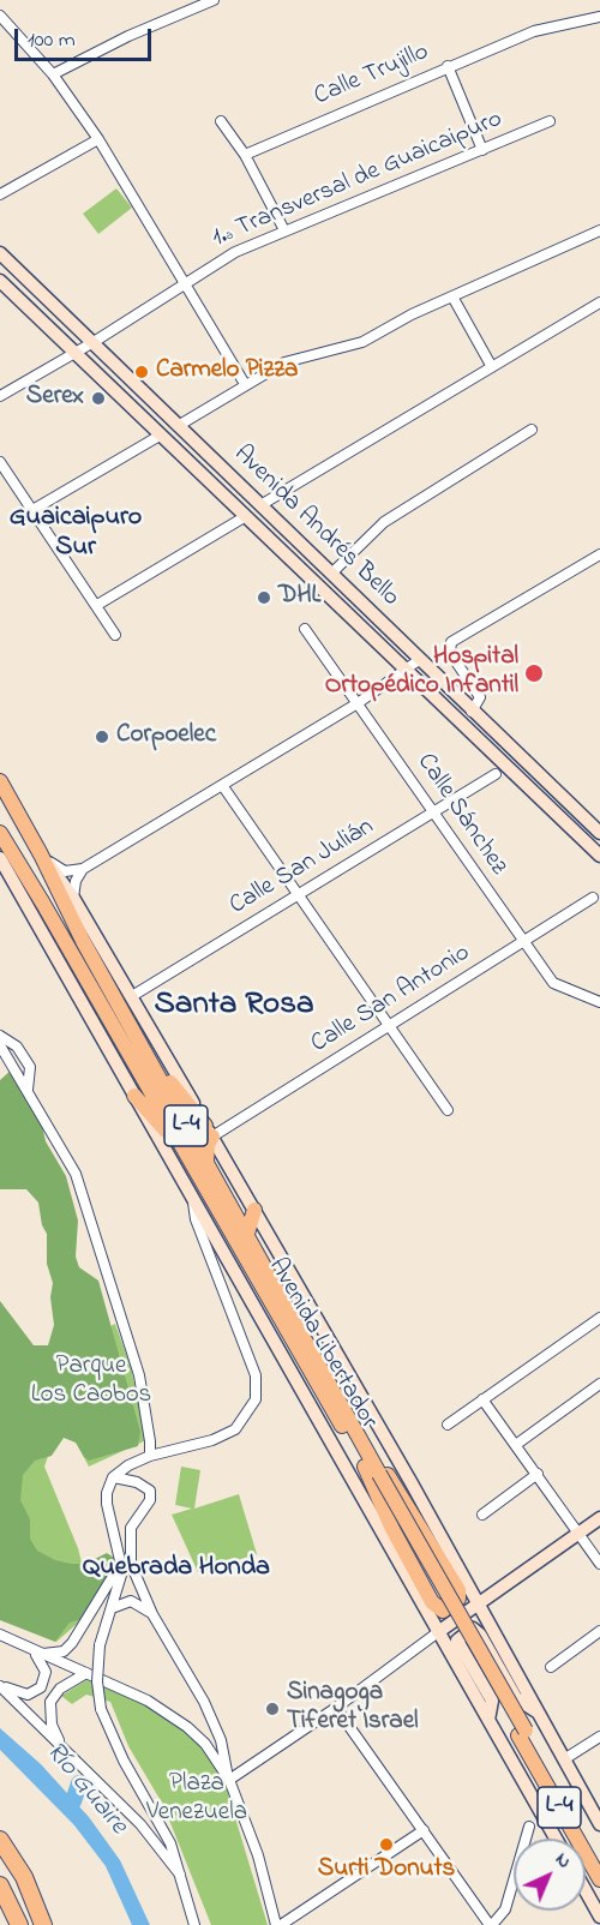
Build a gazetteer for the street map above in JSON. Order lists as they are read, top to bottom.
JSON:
{
  "streets": {
    "main road": ["Avenida Andrés Bello", "L-4", "Avenida Libertador"],
    "street": [
      "Calle Trujillo",
      "1.ª Transversal de Guaicaipuro",
      "Calle Sánchez",
      "Calle San Julián",
      "Calle San Antonio"
    ]
  },
  "crossings": [
    ["1.ª Transversal de Guaicaipuro", "Avenida Andrés Bello"],
    ["Calle Sánchez", "Calle San Julián"],
    ["Calle Sánchez", "Calle San Antonio"],
    ["Calle San Julián", "Avenida Libertador"],
    ["Calle San Antonio", "L-4"],
    ["Calle San Antonio", "Avenida Libertador"],
    ["L-4", "Avenida Libertador"]
  ],
  "districts": ["Guaicaipuro Sur", "Santa Rosa", "Quebrada Honda"],
  "water": ["Río Guaire"],
  "parks": ["Parque Los Caobos", "Plaza Venezuela"],
  "places": [
    "Carmelo Pizza",
    "Serex",
    "DHL",
    "Hospital Ortopédico Infantil",
    "Corpoelec",
    "Sinagoga Tiferet Israel",
    "Surti Donuts"
  ],
  "scale_bar": "100 m",
  "north": "top right"
}
